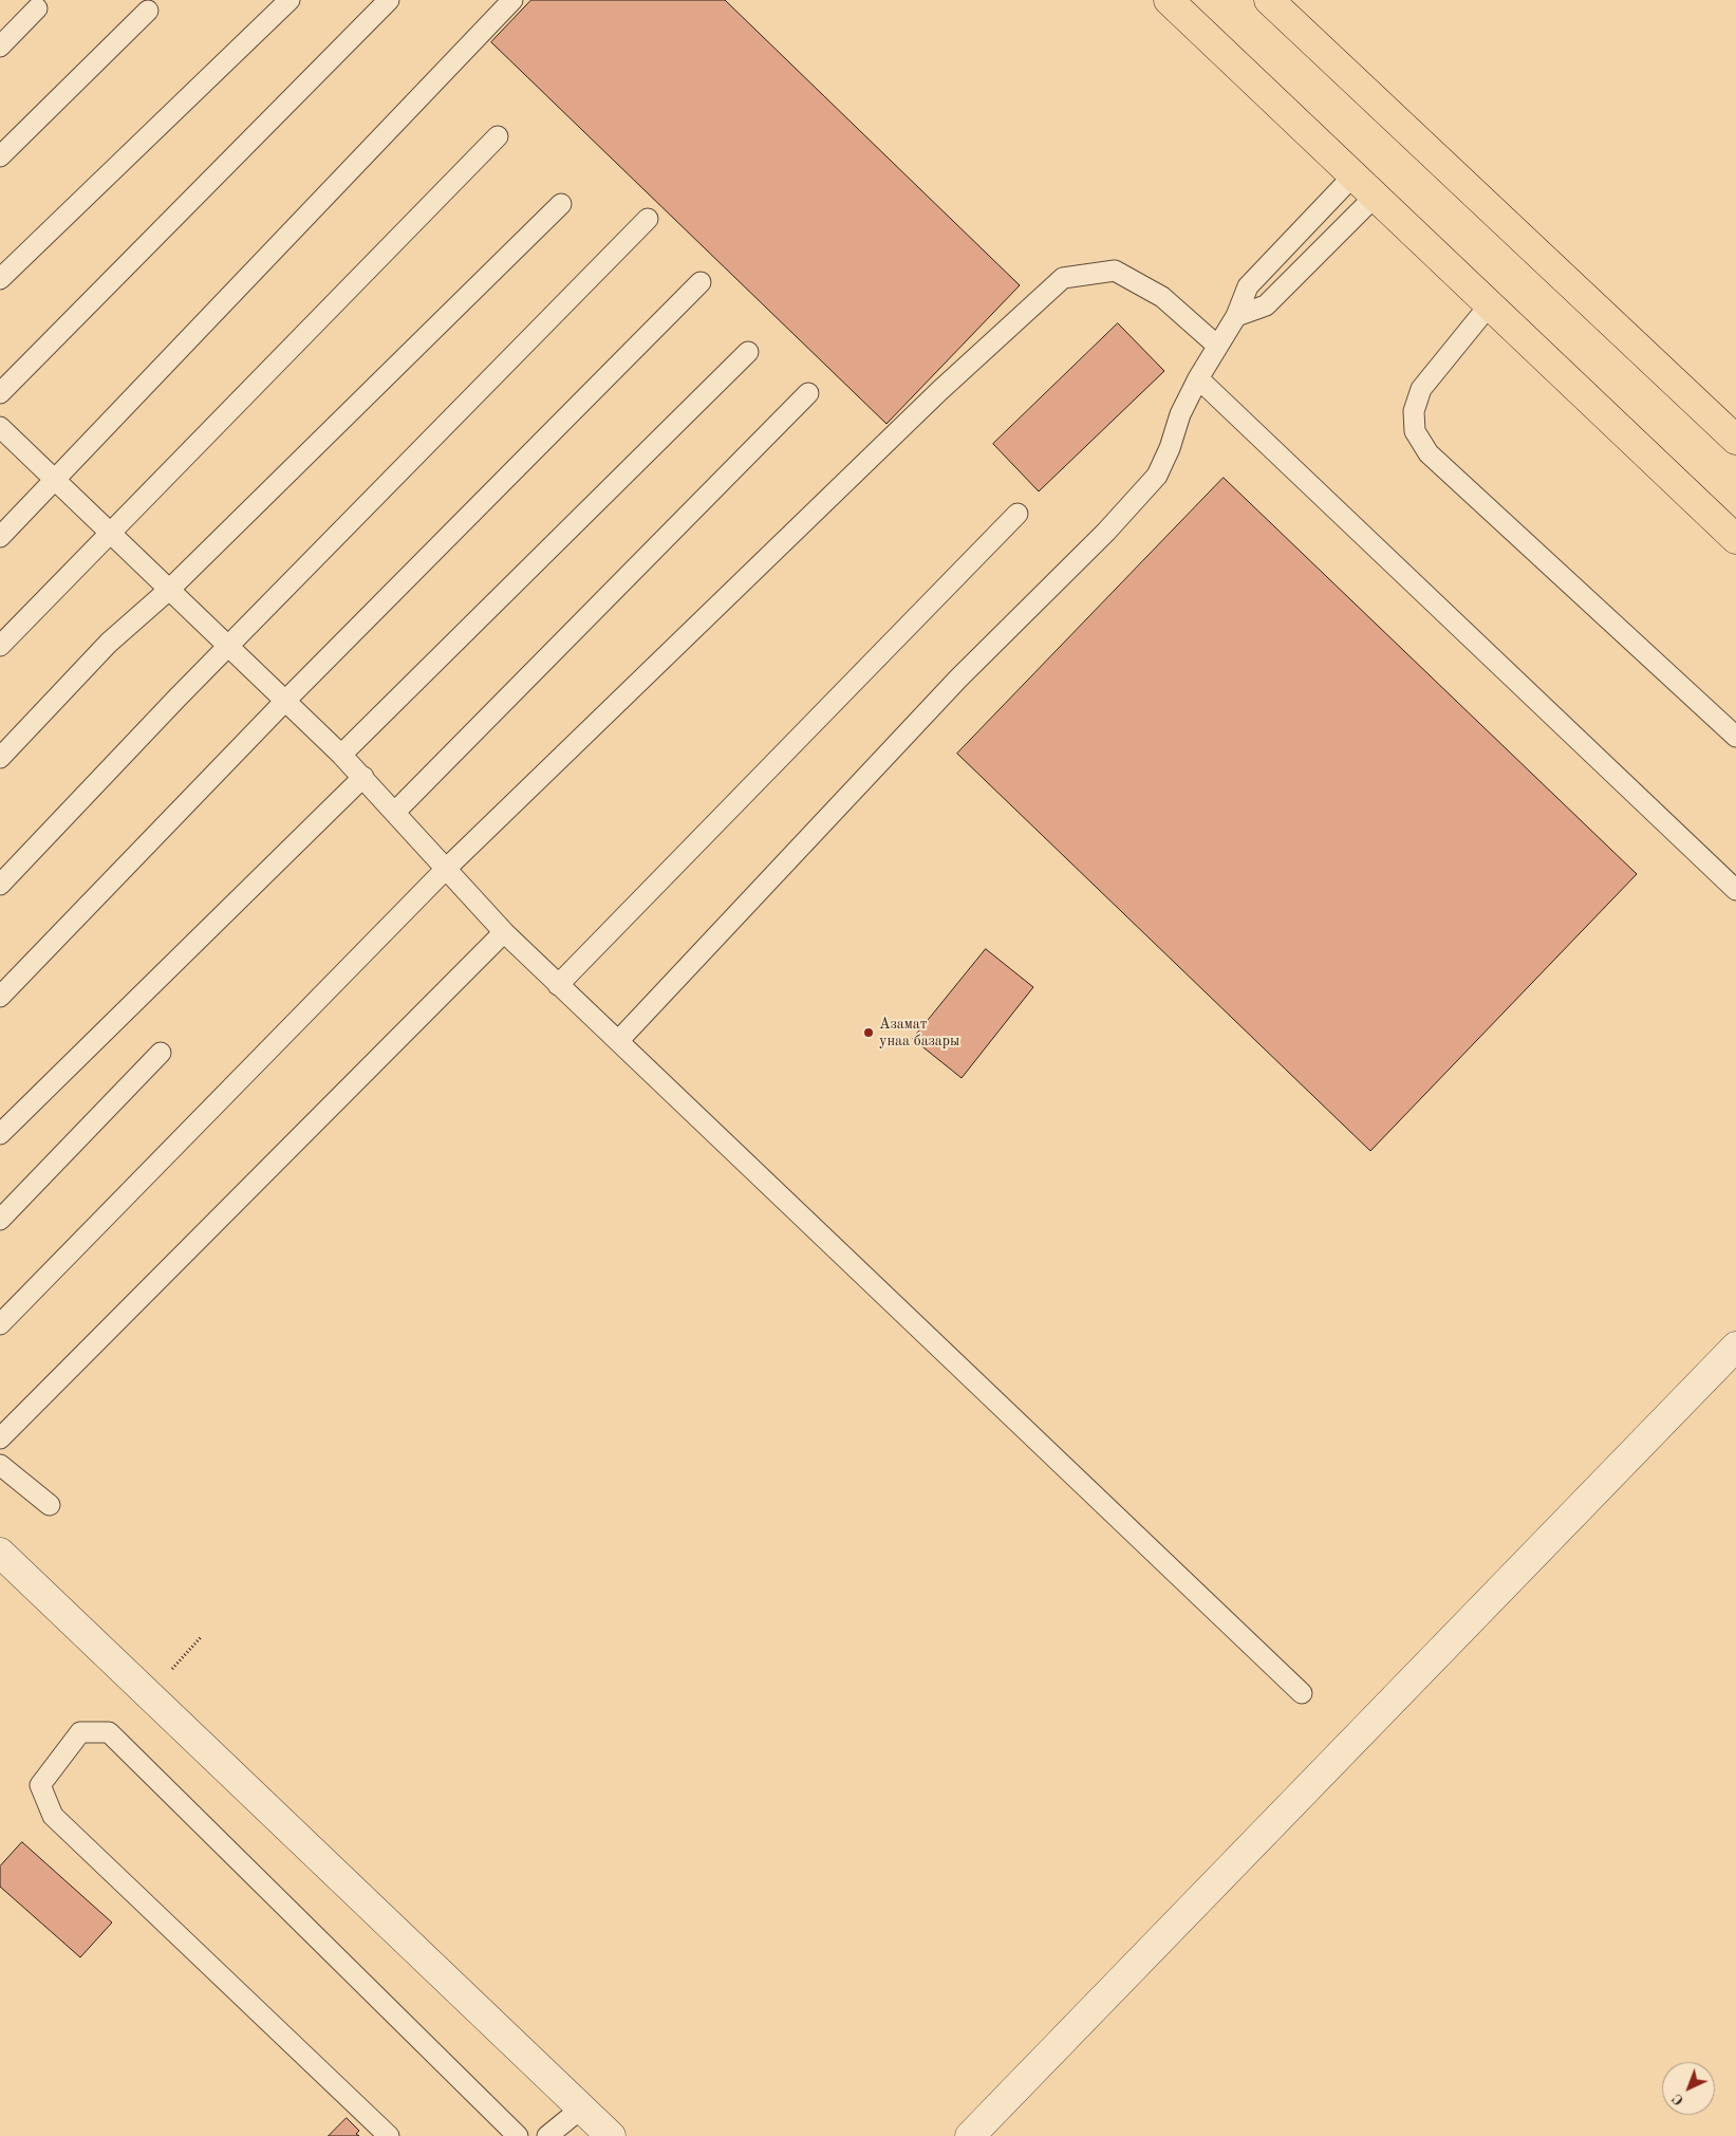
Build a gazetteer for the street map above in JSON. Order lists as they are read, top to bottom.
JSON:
{
  "places": ["Азамат унаа базары"],
  "north": "bottom left"
}
